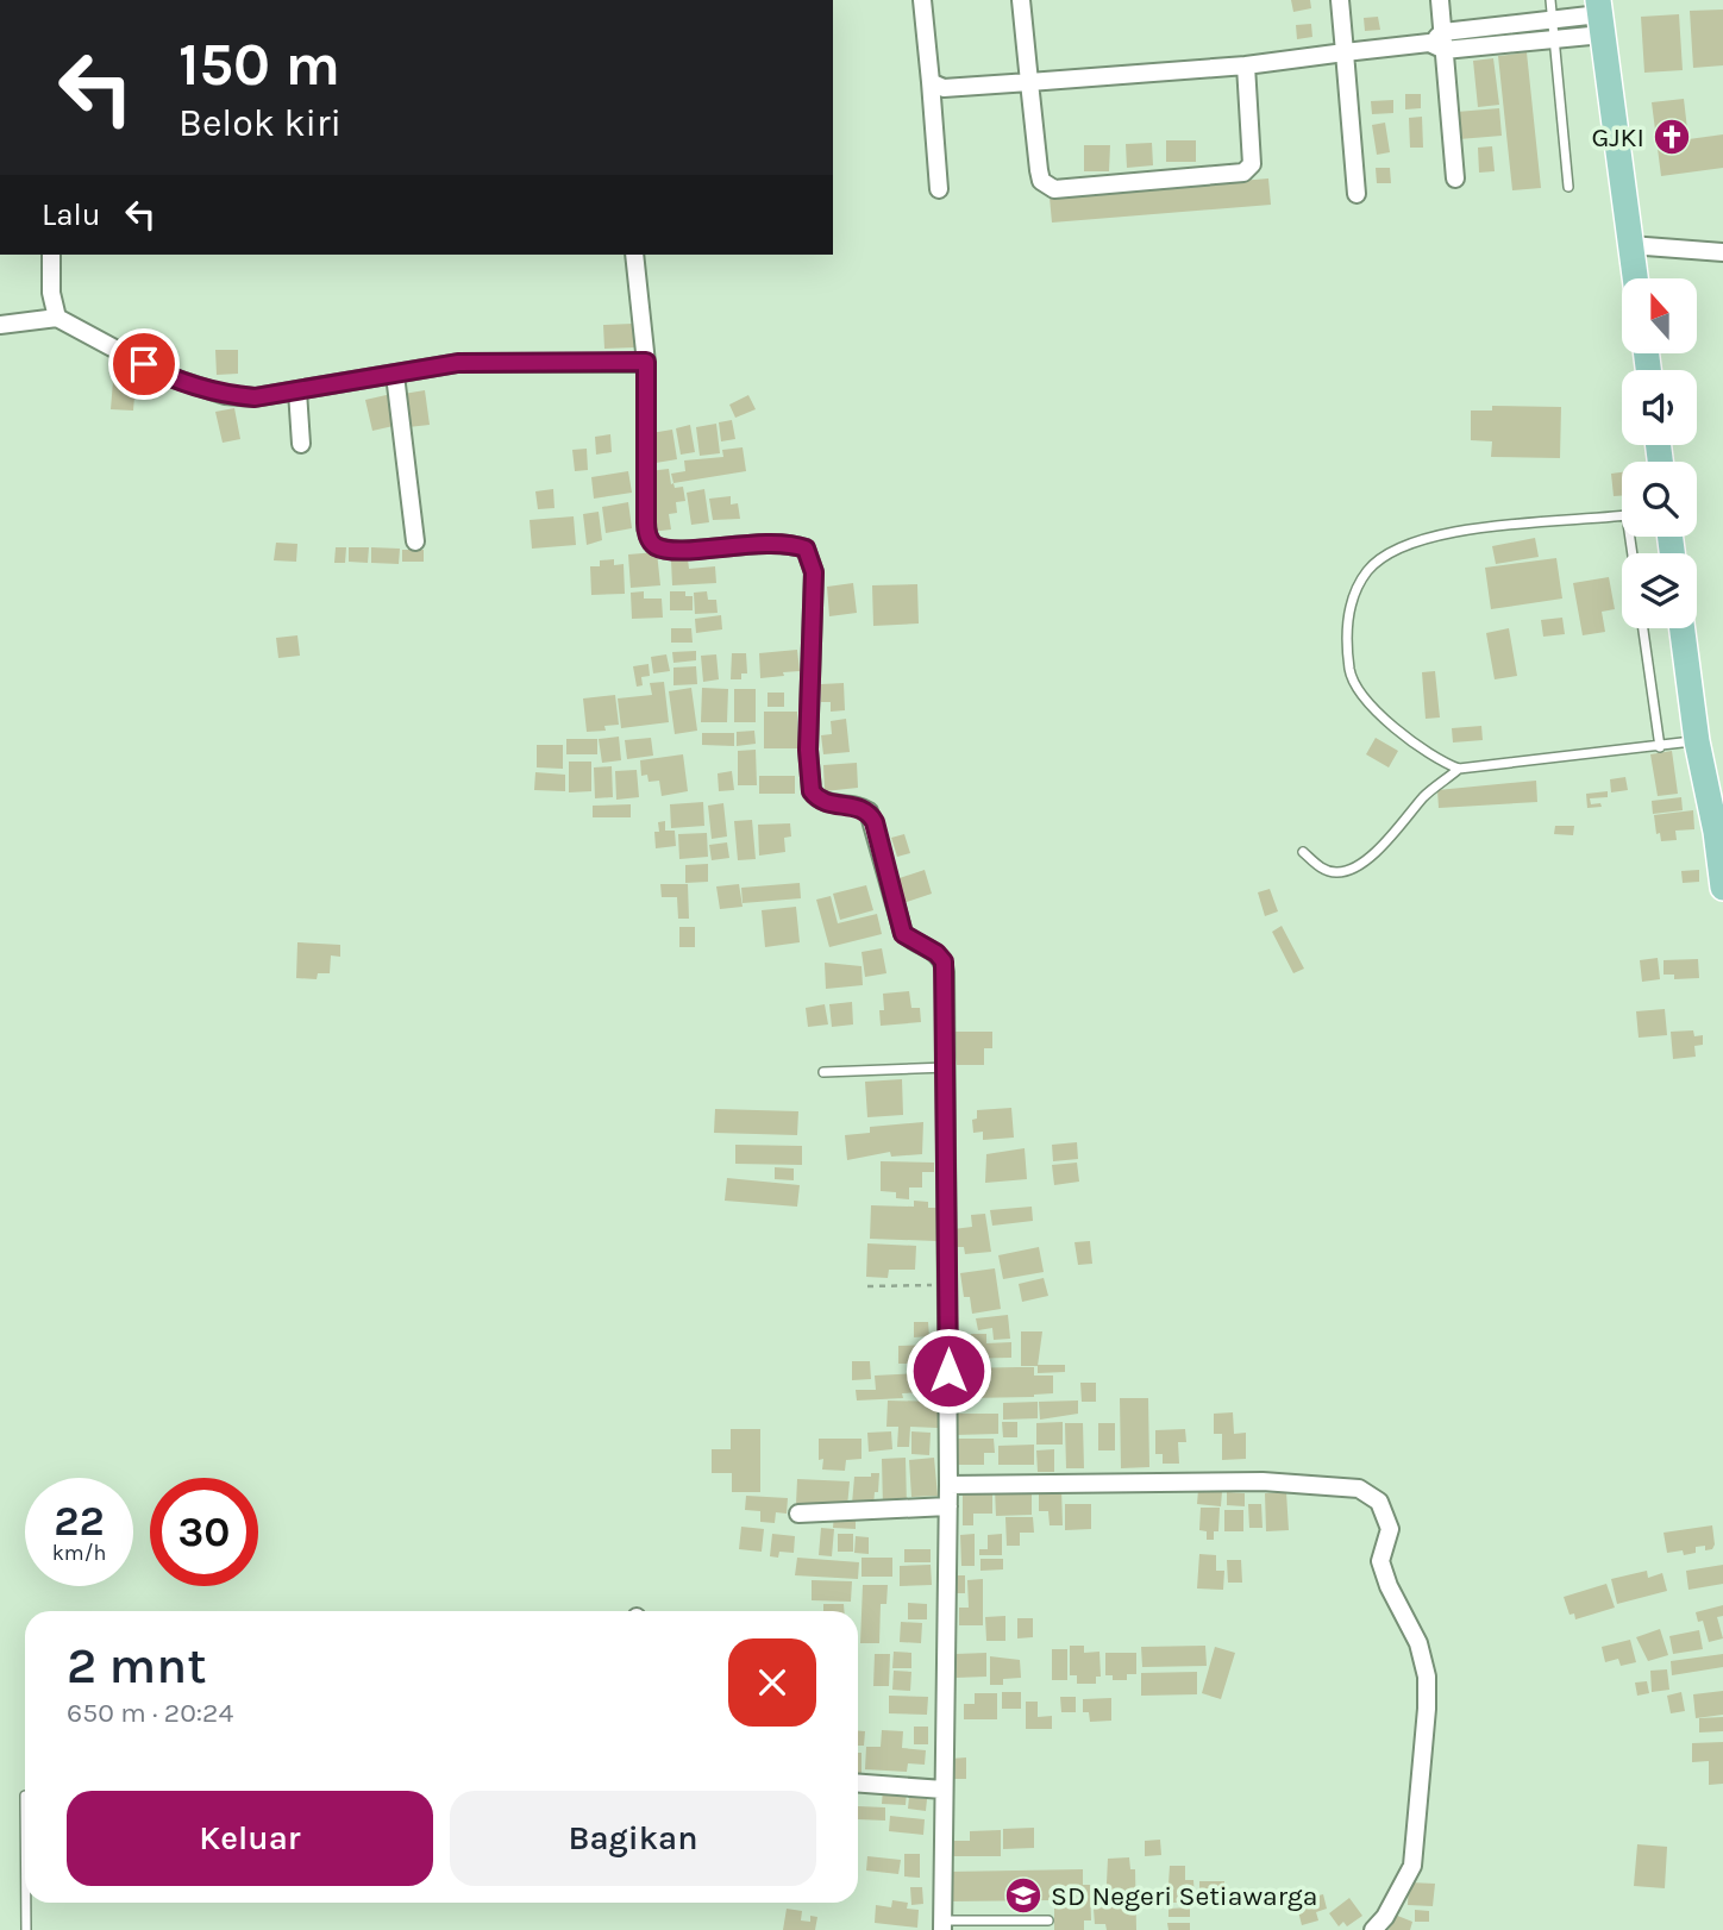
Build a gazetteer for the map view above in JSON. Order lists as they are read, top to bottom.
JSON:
{
  "places": {
    "church": ["GJKI"],
    "school or university": ["SD Negeri Setiawarga"]
  },
  "north": "top",
  "page": {
    "turn": ["150 m", "Belok kiri"],
    "then": "Lalu",
    "speed": "22 km/h",
    "limit": "30",
    "heading": ["2 mnt", "650 m · 20:24"],
    "buttons": ["Keluar", "Bagikan"]
  }
}
